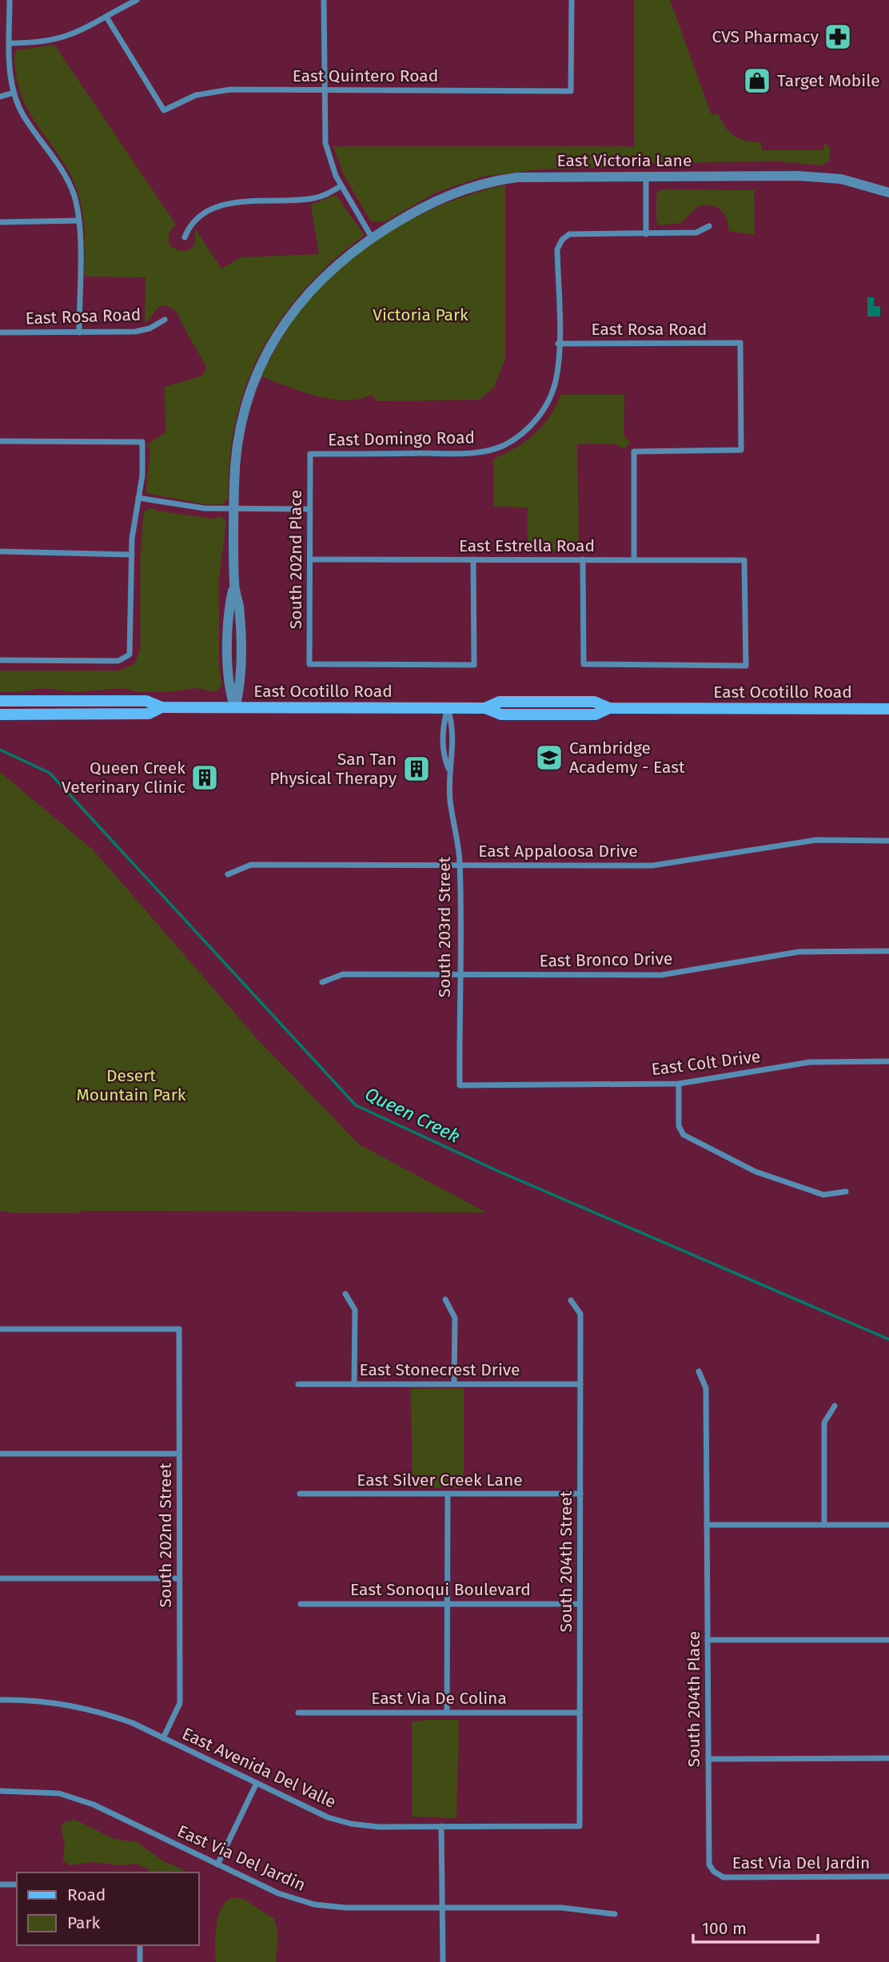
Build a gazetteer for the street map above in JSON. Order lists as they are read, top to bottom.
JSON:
{
  "streets": {
    "main road": ["East Ocotillo Road"],
    "street": [
      "East Quintero Road",
      "East Victoria Lane",
      "East Rosa Road",
      "East Domingo Road",
      "East Estrella Road",
      "South 202nd Place",
      "East Appaloosa Drive",
      "South 203rd Street",
      "East Bronco Drive",
      "East Colt Drive",
      "East Stonecrest Drive",
      "East Silver Creek Lane",
      "South 202nd Street",
      "South 204th Street",
      "East Sonoqui Boulevard",
      "East Via De Colina",
      "South 204th Place",
      "East Avenida Del Valle",
      "East Via Del Jardin"
    ]
  },
  "crossings": [
    ["East Victoria Lane", "East Ocotillo Road"],
    ["East Rosa Road", "East Domingo Road"],
    ["East Rosa Road", "East Estrella Road"],
    ["East Domingo Road", "South 202nd Place"],
    ["East Estrella Road", "South 202nd Place"],
    ["East Ocotillo Road", "South 203rd Street"],
    ["East Appaloosa Drive", "South 203rd Street"],
    ["South 203rd Street", "East Bronco Drive"],
    ["South 203rd Street", "East Colt Drive"],
    ["East Stonecrest Drive", "South 204th Street"],
    ["East Silver Creek Lane", "South 204th Street"],
    ["South 202nd Street", "East Avenida Del Valle"],
    ["South 204th Street", "East Sonoqui Boulevard"],
    ["South 204th Street", "East Via De Colina"],
    ["South 204th Street", "East Avenida Del Valle"],
    ["South 204th Place", "East Via Del Jardin"]
  ],
  "water": ["Queen Creek"],
  "parks": ["Victoria Park", "Desert Mountain Park"],
  "places": {
    "pharmacy": ["CVS Pharmacy"],
    "shop": ["Target Mobile"],
    "school or university": ["Cambridge Academy - East"],
    "building": ["San Tan Physical Therapy", "Queen Creek Veterinary Clinic"]
  },
  "legend": ["Road", "Park"],
  "scale_bar": "100 m"
}
